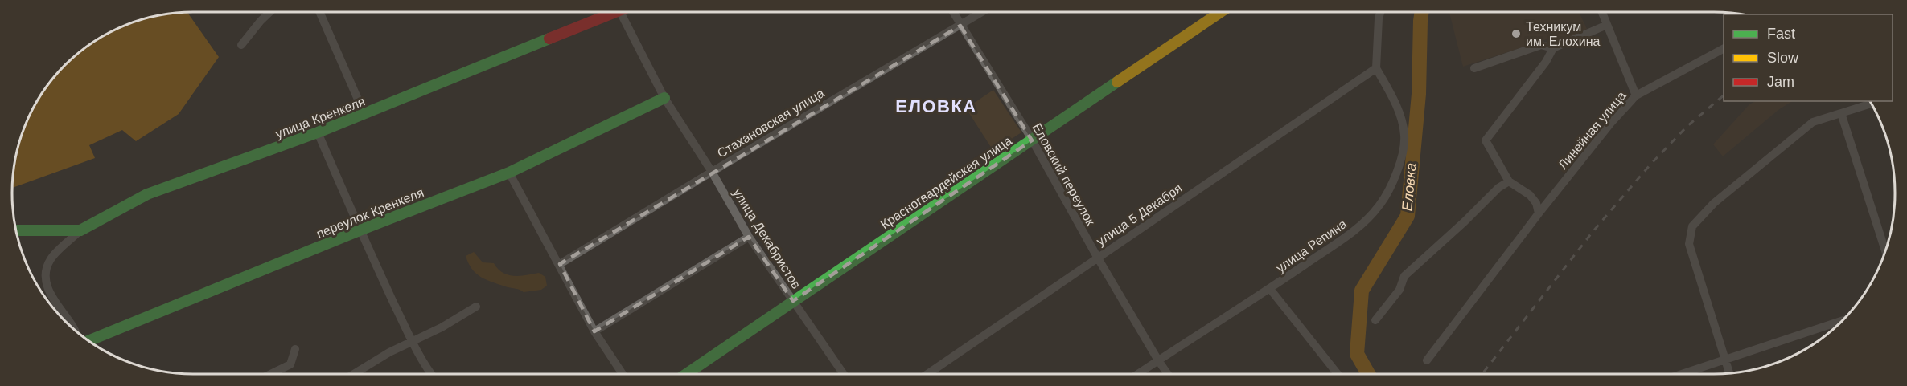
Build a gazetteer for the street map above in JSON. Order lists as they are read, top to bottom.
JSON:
{
  "streets": {
    "street": [
      "улица Кренкеля",
      "Стахановская улица",
      "Линейная улица",
      "Еловский переулок",
      "Красногвардейская улица",
      "переулок Кренкеля",
      "улица 5 Декабря",
      "улица Декабристов",
      "улица Репина"
    ]
  },
  "crossings": [
    ["Стахановская улица", "Еловский переулок"],
    ["Стахановская улица", "улица Декабристов"],
    ["Еловский переулок", "Красногвардейская улица"],
    ["Еловский переулок", "улица 5 Декабря"],
    ["Еловский переулок", "улица Репина"],
    ["Красногвардейская улица", "улица Декабристов"],
    ["переулок Кренкеля", "улица Декабристов"],
    ["улица 5 Декабря", "улица Репина"]
  ],
  "districts": ["ЕЛОВКА"],
  "water": ["Еловка"],
  "places": ["Техникум им. Елохина"],
  "legend": ["Fast", "Slow", "Jam"]
}
